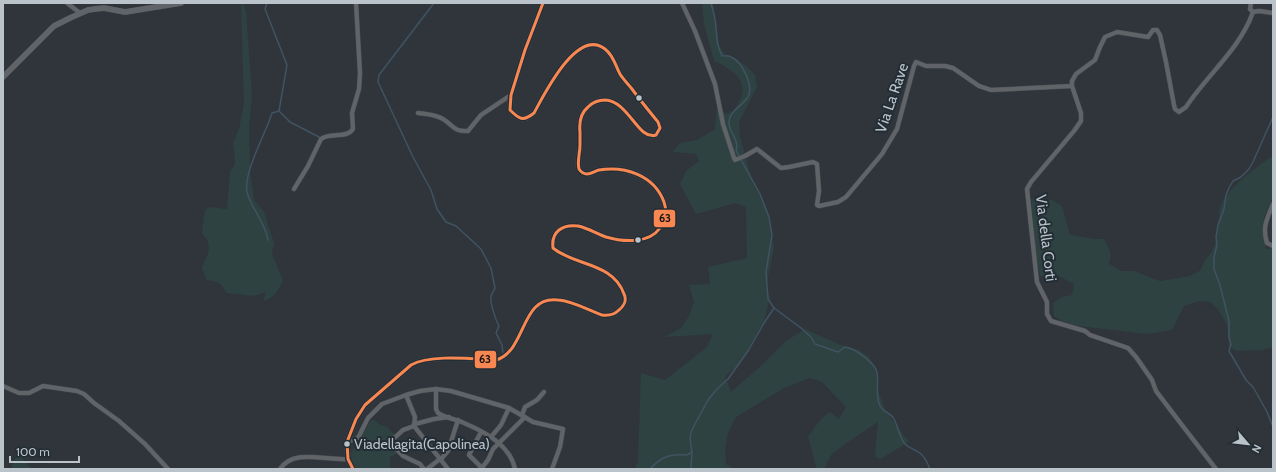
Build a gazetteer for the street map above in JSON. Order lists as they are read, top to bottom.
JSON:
{
  "streets": {
    "street": ["Via La Rave", "Via della Corti"]
  },
  "crossings": [
    ["Via La Rave", "Via della Corti"]
  ],
  "places": ["Viadellagita(Capolinea)"],
  "lines": ["transit line 63"],
  "scale_bar": "100 m",
  "north": "bottom right"
}
